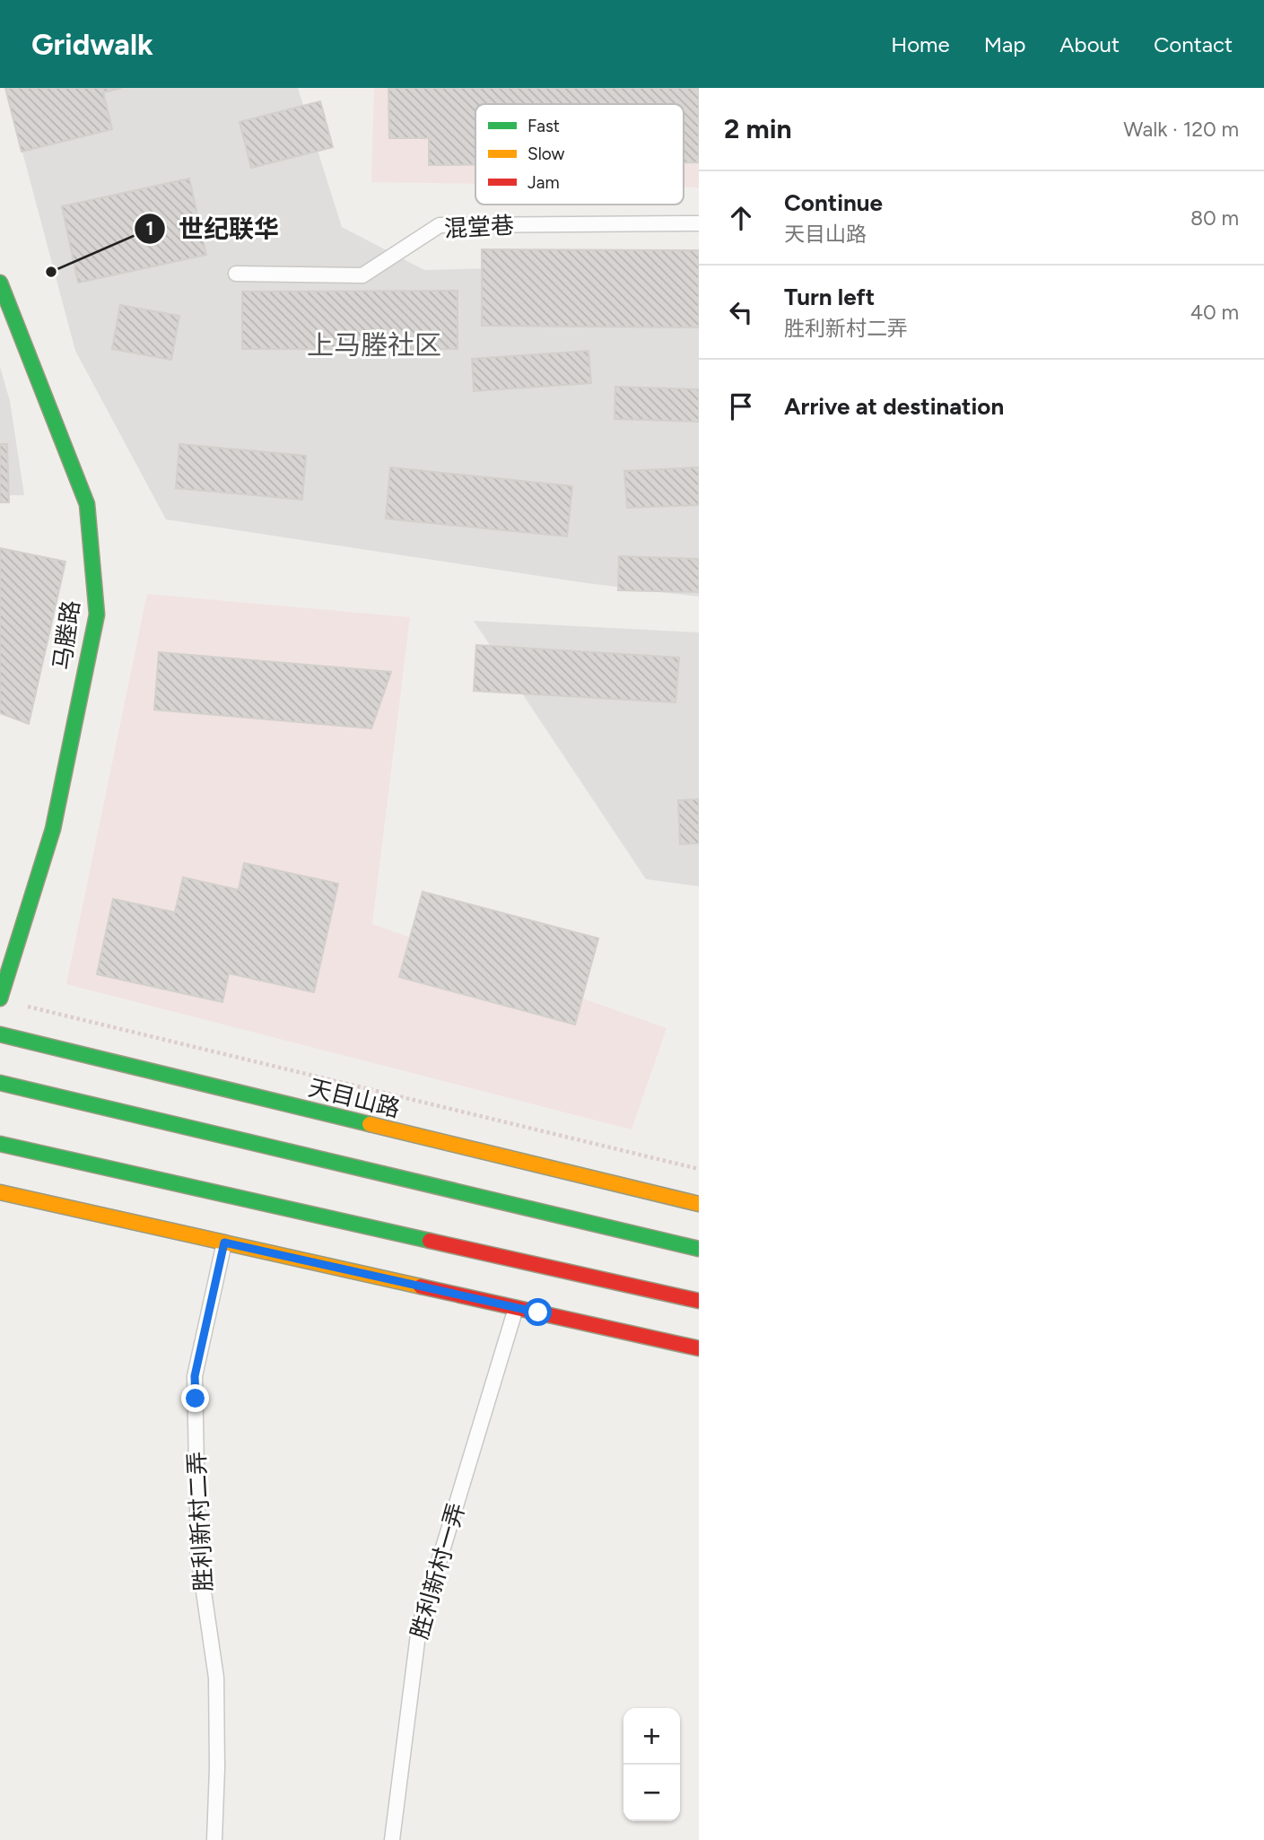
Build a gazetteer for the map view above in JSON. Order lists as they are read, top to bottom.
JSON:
{
  "streets": {
    "main road": ["马塍路", "天目山路"],
    "lane": ["混堂巷", "胜利新村二弄", "胜利新村一弄"]
  },
  "districts": ["上马塍社区"],
  "places": ["世纪联华"],
  "legend": ["Fast", "Slow", "Jam"],
  "page": {
    "header": "Gridwalk",
    "nav": [
      "Home",
      "Map",
      "About",
      "Contact"
    ],
    "heading": ["2 min", "Walk · 120 m"],
    "list": [
      ["Continue", "天目山路", "80 m"],
      ["Turn left", "胜利新村二弄", "40 m"],
      "Arrive at destination"
    ],
    "map_buttons": ["+", "−"]
  }
}
